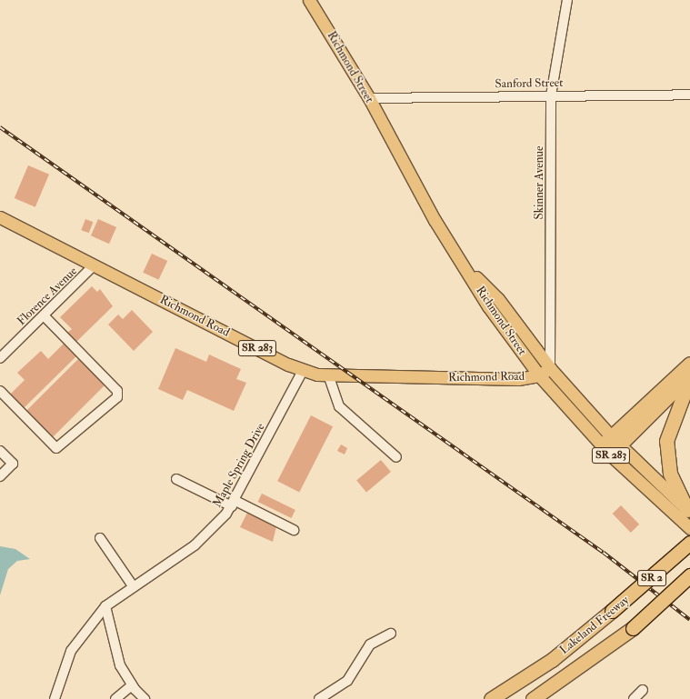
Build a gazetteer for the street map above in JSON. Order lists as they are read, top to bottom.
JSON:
{
  "streets": {
    "highway": ["SR 2", "Lakeland Freeway"],
    "main road": ["Richmond Street", "Richmond Road", "SR 283"],
    "street": [
      "Sanford Street",
      "Skinner Avenue",
      "Florence Avenue",
      "Maple Spring Drive"
    ]
  },
  "crossings": [
    ["Richmond Street", "Sanford Street"],
    ["Richmond Street", "Skinner Avenue"],
    ["Richmond Street", "Richmond Road"],
    ["Sanford Street", "Skinner Avenue"],
    ["Skinner Avenue", "Richmond Road"],
    ["Florence Avenue", "Richmond Road"],
    ["Richmond Road", "Maple Spring Drive"]
  ]
}
